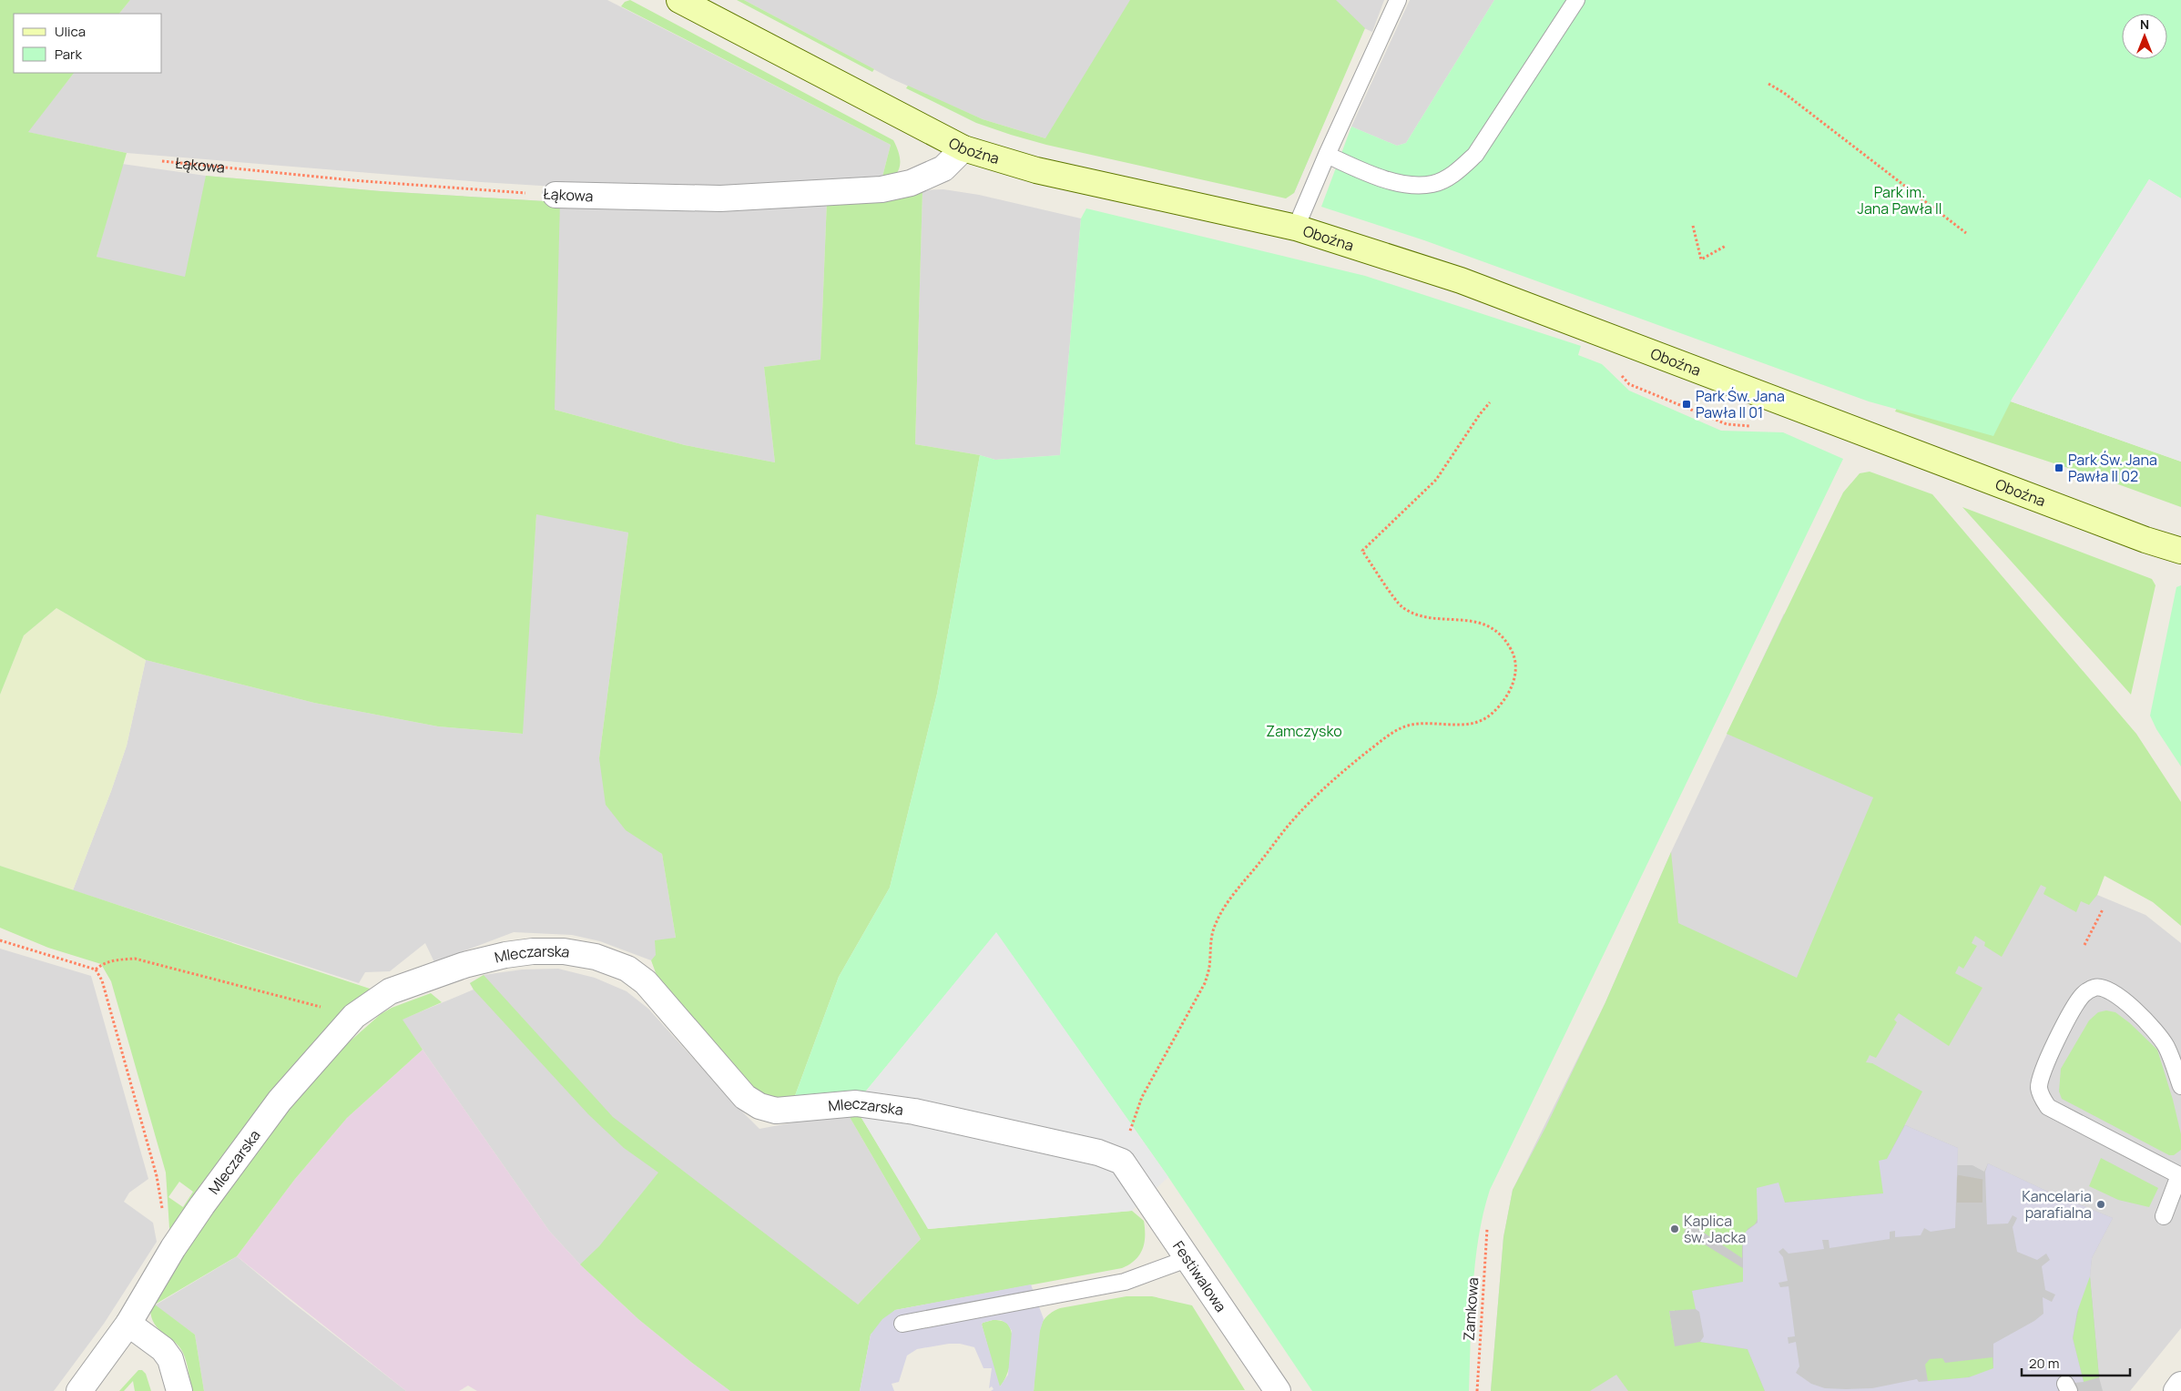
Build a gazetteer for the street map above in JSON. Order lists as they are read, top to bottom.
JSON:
{
  "streets": {
    "street": [
      "Oboźna",
      "Łąkowa",
      "Mleczarska",
      "Festiwalowa"
    ],
    "path": ["Zamkowa"]
  },
  "crossings": [
    ["Oboźna", "Łąkowa"],
    ["Mleczarska", "Festiwalowa"]
  ],
  "parks": ["Park im. Jana Pawła II", "Zamczysko"],
  "places": {
    "transit": ["Park Św. Jana Pawła II 01", "Park Św. Jana Pawła II 02"],
    "other": ["Kancelaria parafialna", "Kaplica św. Jacka"]
  },
  "legend": ["Ulica", "Park"],
  "scale_bar": "20 m",
  "north": "top"
}
